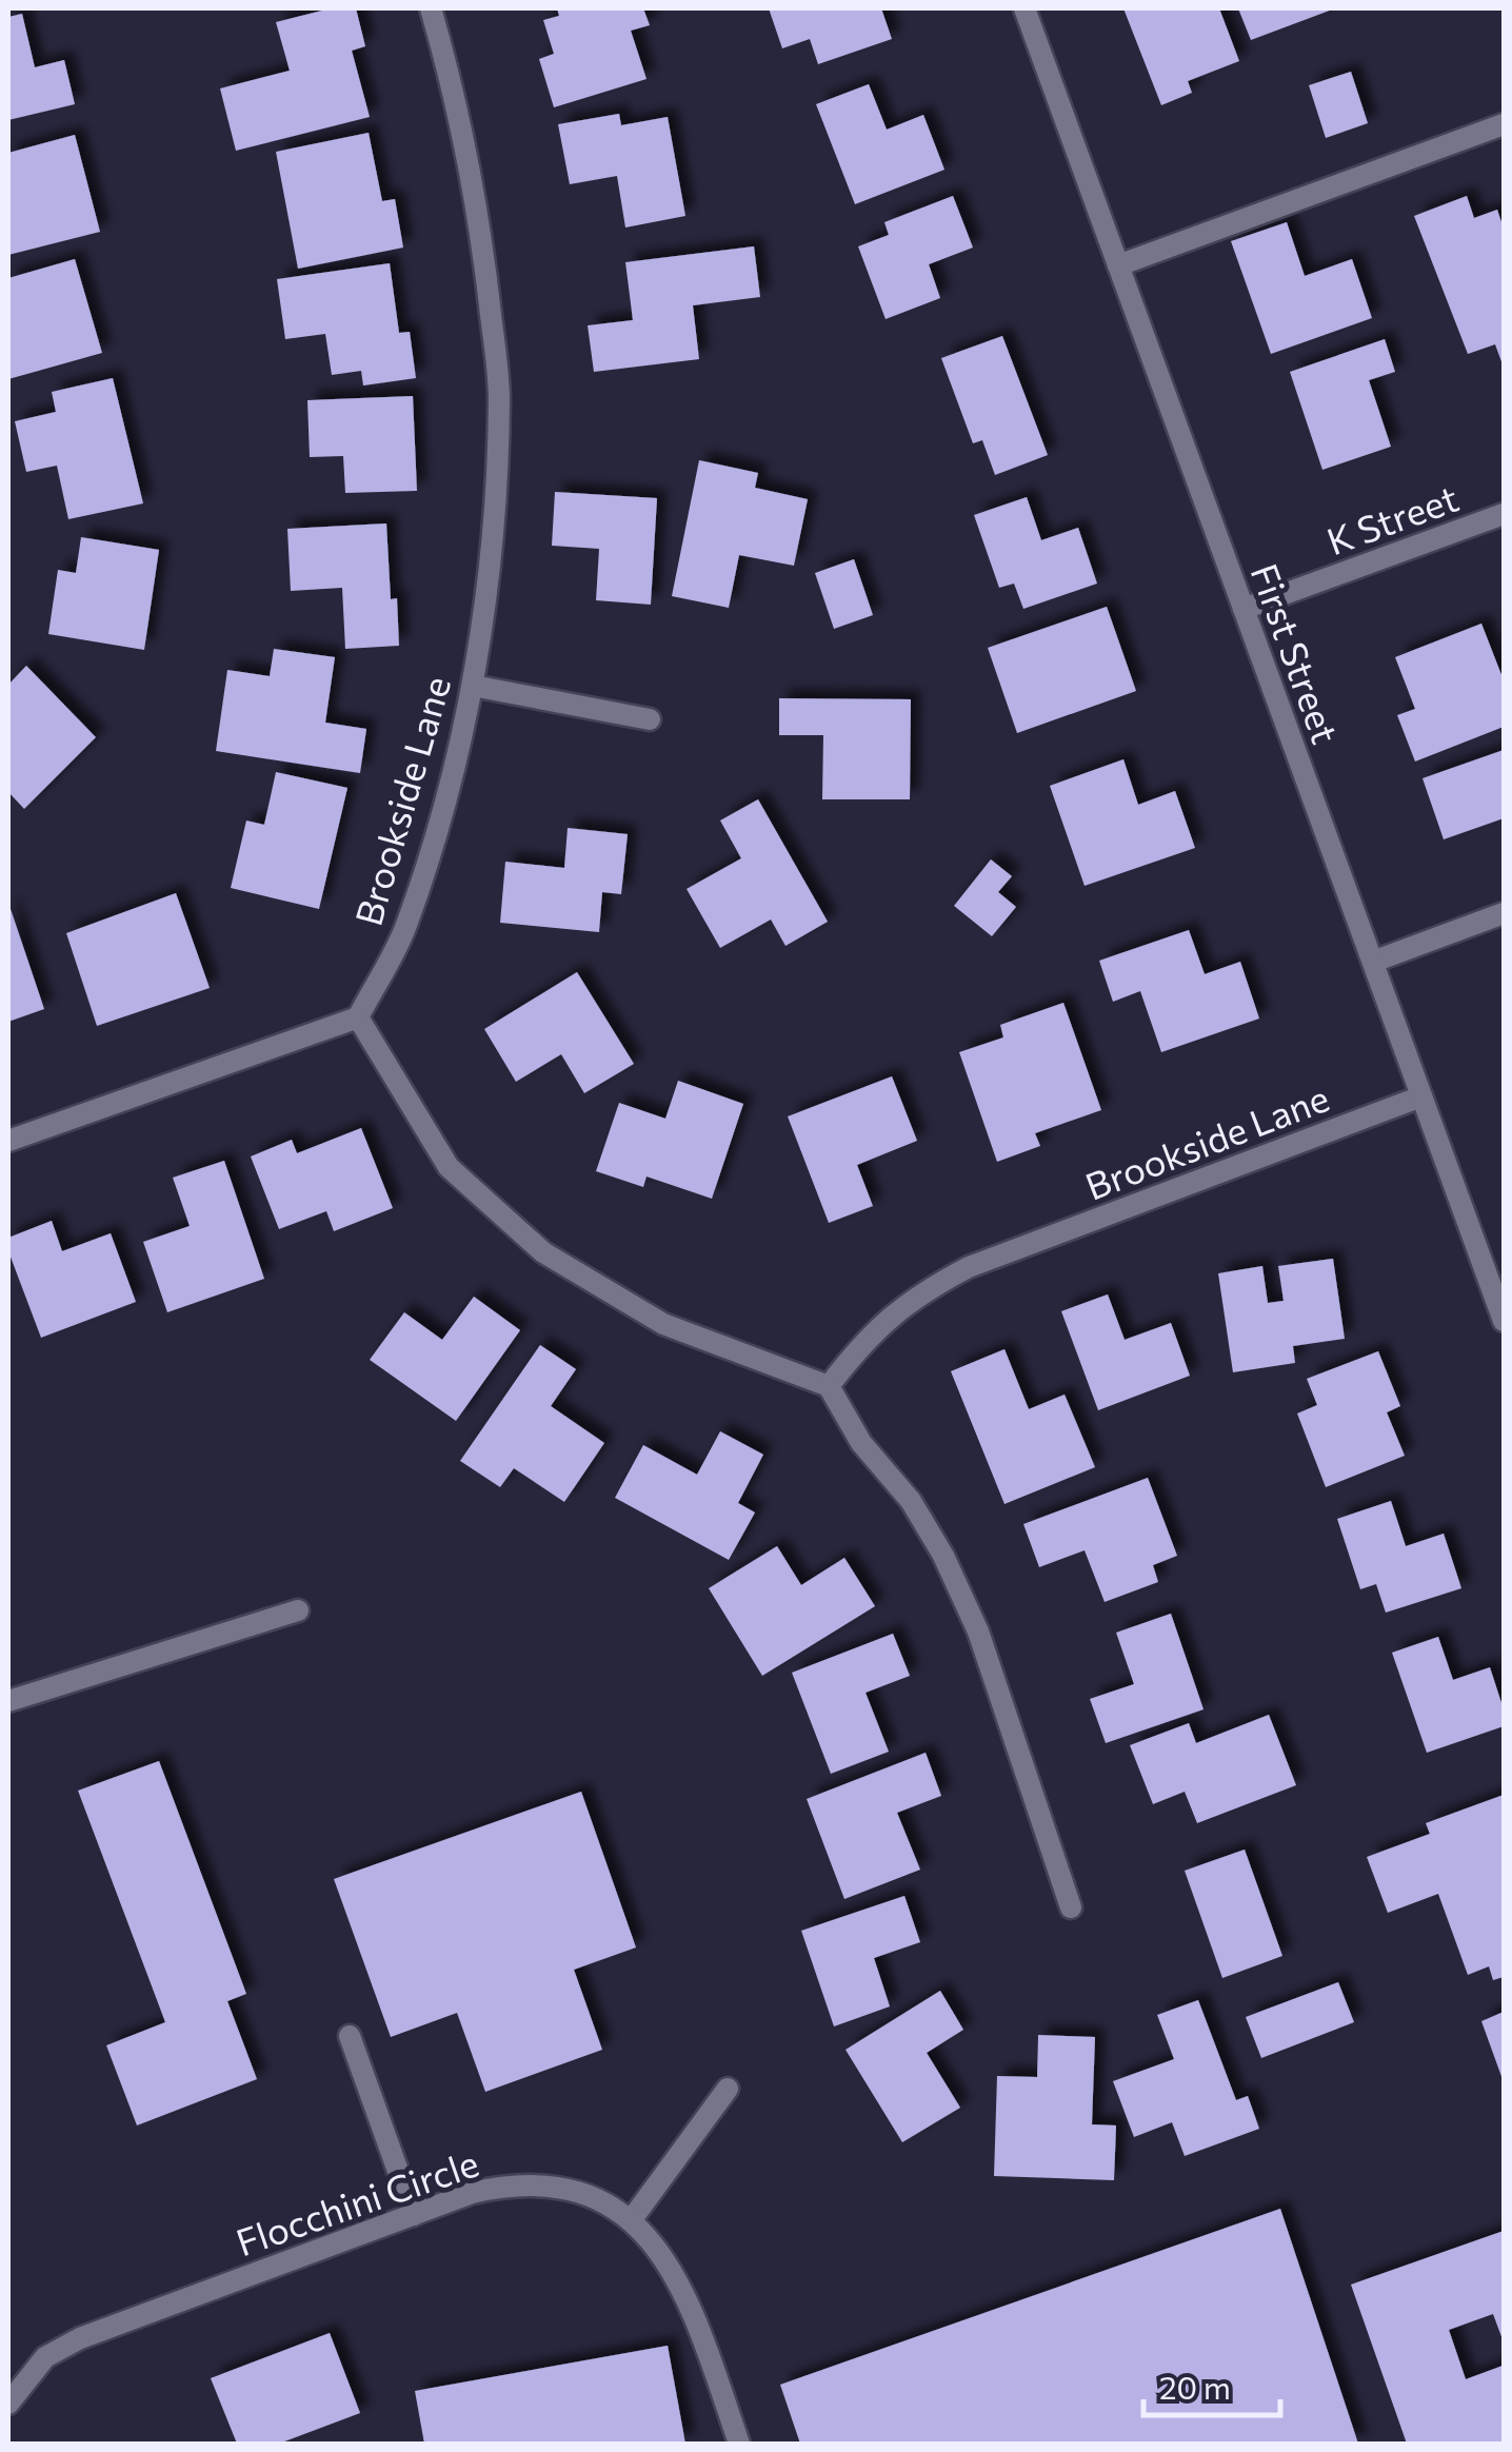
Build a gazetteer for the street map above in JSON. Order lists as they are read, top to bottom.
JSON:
{
  "streets": {
    "street": [
      "K Street",
      "First Street",
      "Brookside Lane",
      "Flocchini Circle"
    ]
  },
  "crossings": [
    ["K Street", "First Street"],
    ["First Street", "Brookside Lane"]
  ],
  "scale_bar": "20 m"
}
